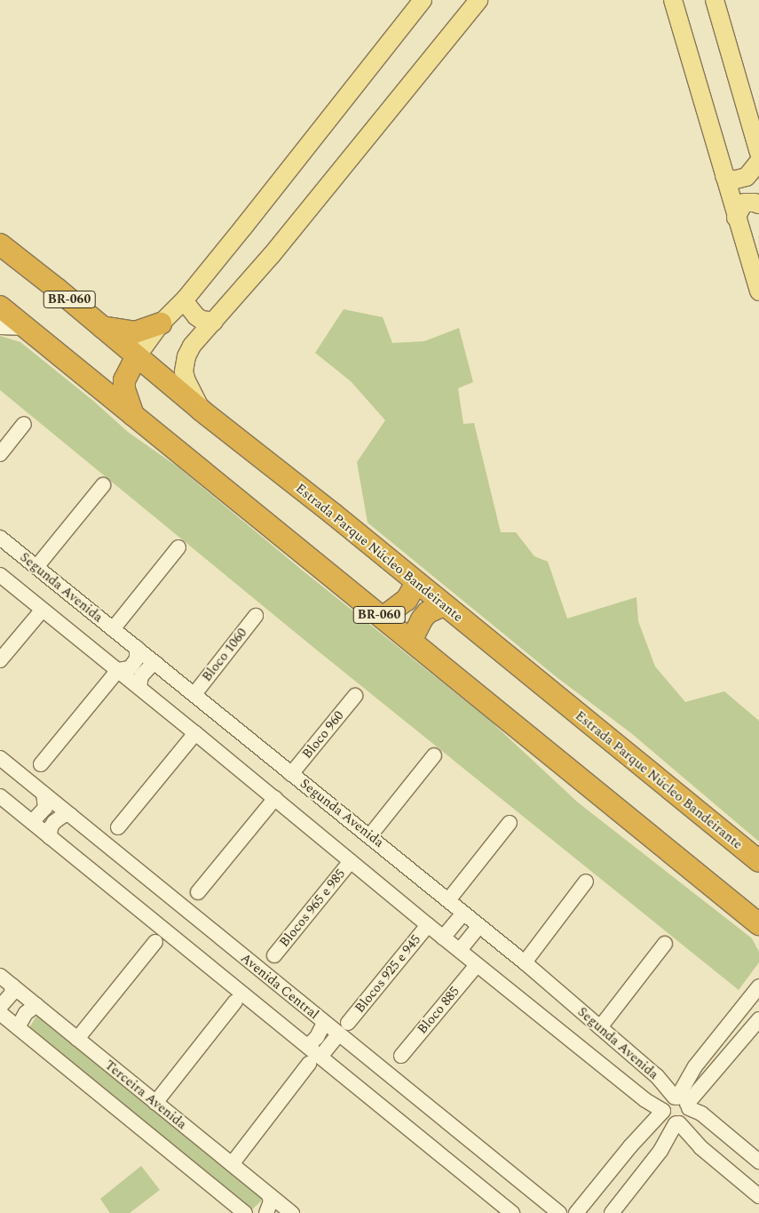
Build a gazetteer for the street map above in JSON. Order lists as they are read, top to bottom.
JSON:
{
  "streets": {
    "highway": ["BR-060", "Estrada Parque Núcleo Bandeirante"],
    "street": [
      "Segunda Avenida",
      "Bloco 1060",
      "Bloco 960",
      "Blocos 965 e 985",
      "Blocos 925 e 945",
      "Avenida Central",
      "Bloco 885",
      "Terceira Avenida"
    ]
  },
  "crossings": [
    ["Segunda Avenida", "Bloco 1060"],
    ["Segunda Avenida", "Bloco 960"],
    ["Segunda Avenida", "Blocos 965 e 985"],
    ["Segunda Avenida", "Blocos 925 e 945"],
    ["Segunda Avenida", "Bloco 885"]
  ]
}
